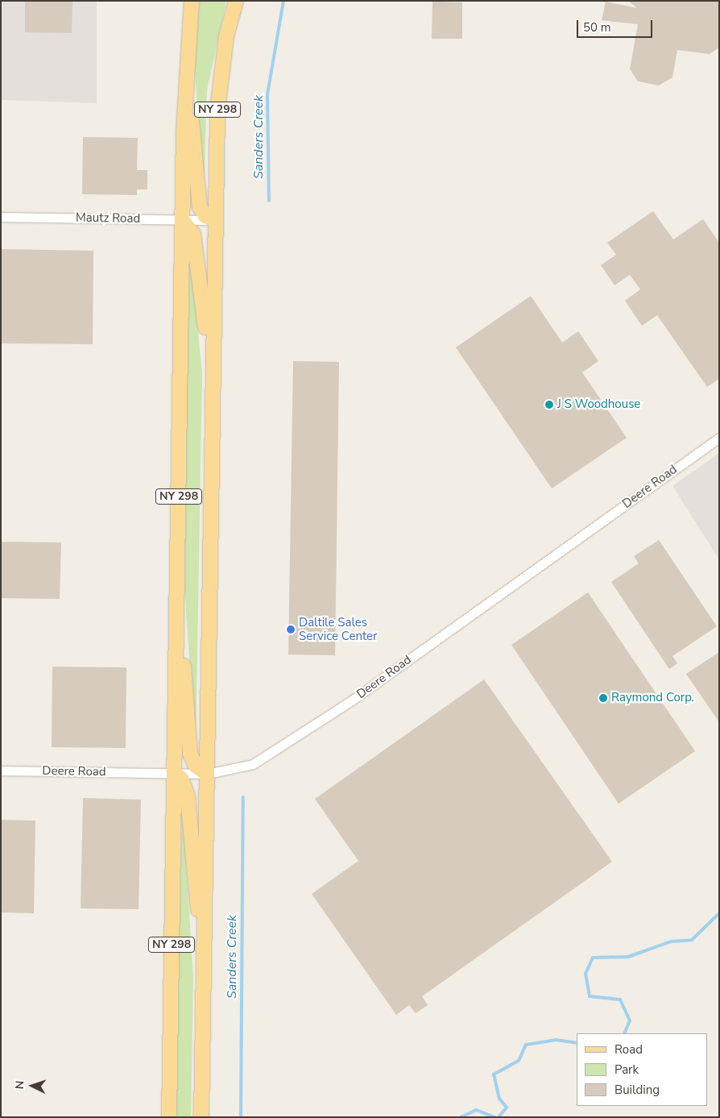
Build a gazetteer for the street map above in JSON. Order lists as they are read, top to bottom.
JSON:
{
  "streets": {
    "main road": ["NY 298"],
    "street": ["Mautz Road", "Deere Road"]
  },
  "crossings": [
    ["NY 298", "Mautz Road"],
    ["NY 298", "Deere Road"]
  ],
  "water": ["Sanders Creek"],
  "places": ["J S Woodhouse", "Daltile Sales Service Center", "Raymond Corp."],
  "legend": ["Road", "Park", "Building"],
  "scale_bar": "50 m",
  "north": "left"
}
